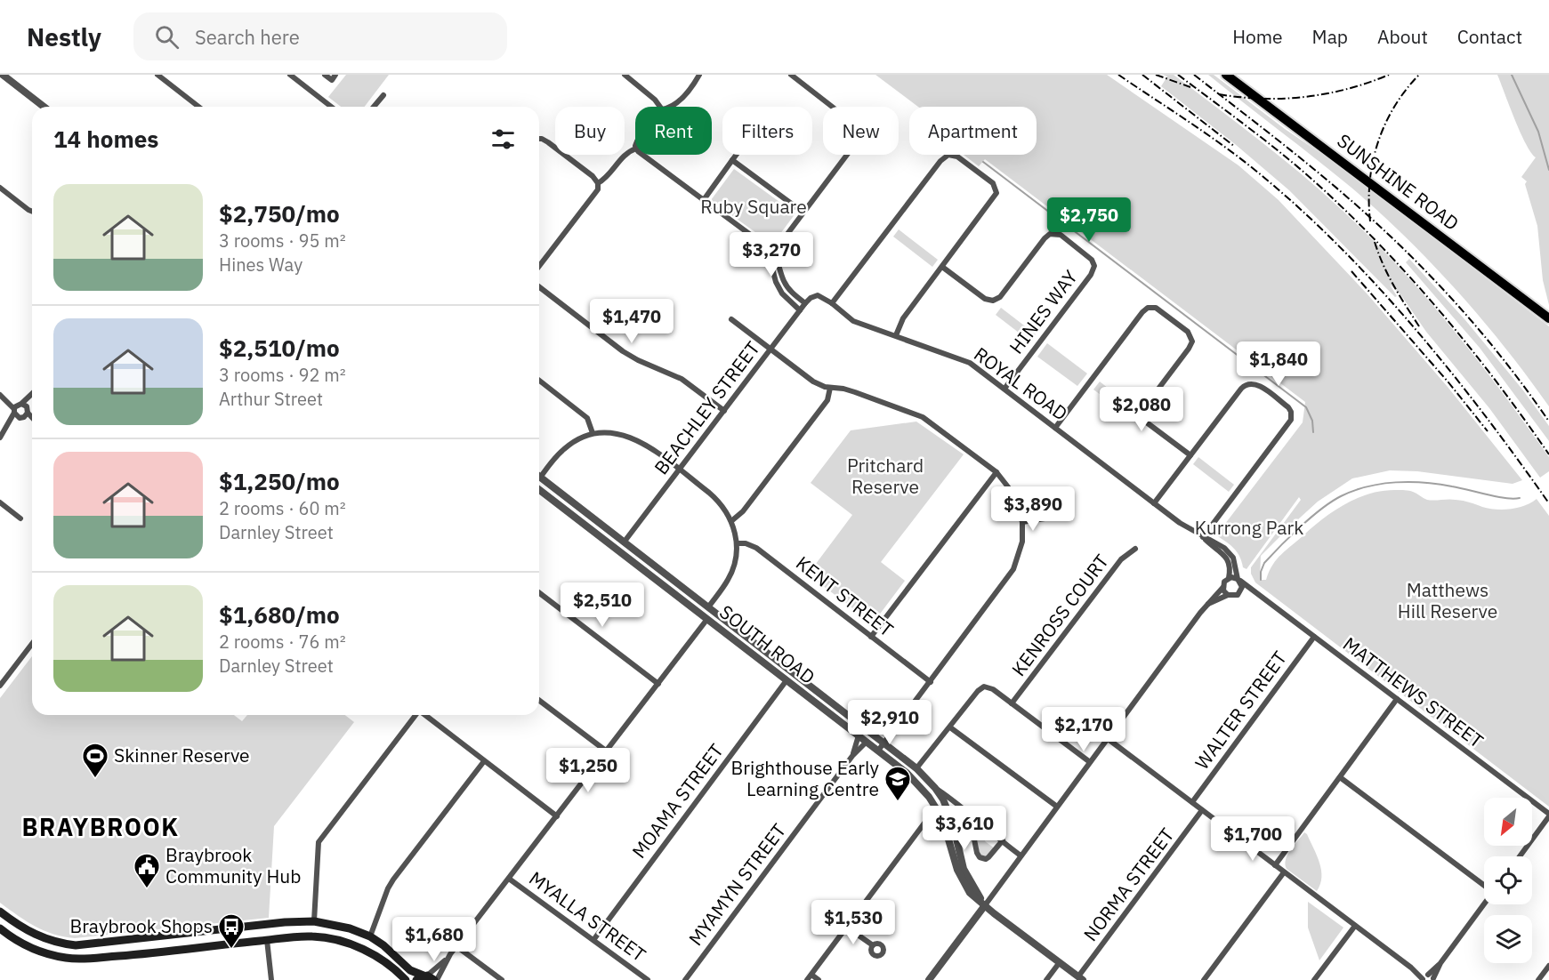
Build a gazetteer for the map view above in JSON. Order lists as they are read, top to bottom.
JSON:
{
  "streets": {
    "main road": ["SUNSHINE ROAD"],
    "street": [
      "HINES WAY",
      "ROYAL ROAD",
      "BEACHLEY STREET",
      "KENT STREET",
      "KENROSS COURT",
      "SOUTH ROAD",
      "MATTHEWS STREET",
      "WALTER STREET",
      "MOAMA STREET",
      "MYAMYN STREET",
      "NORMA STREET",
      "MYALLA STREET"
    ]
  },
  "crossings": [
    ["HINES WAY", "ROYAL ROAD"],
    ["ROYAL ROAD", "BEACHLEY STREET"],
    ["ROYAL ROAD", "MATTHEWS STREET"],
    ["BEACHLEY STREET", "SOUTH ROAD"],
    ["SOUTH ROAD", "MOAMA STREET"],
    ["SOUTH ROAD", "MYAMYN STREET"],
    ["MATTHEWS STREET", "WALTER STREET"],
    ["MOAMA STREET", "MYALLA STREET"]
  ],
  "districts": ["BRAYBROOK"],
  "parks": [
    "Ruby Square",
    "Pritchard Reserve",
    "Kurrong Park",
    "Matthews Hill Reserve"
  ],
  "places": {
    "sports": ["Skinner Reserve"],
    "school or university": ["Brighthouse Early Learning Centre"],
    "public building": ["Braybrook Community Hub"],
    "bus stop": ["Braybrook Shops"]
  },
  "north": "bottom left",
  "page": {
    "header": "Nestly",
    "search": "Search here",
    "nav": [
      "Home",
      "Map",
      "About",
      "Contact"
    ],
    "chip": [
      "Buy",
      "Rent",
      "Filters",
      "New",
      "Apartment"
    ],
    "heading": "14 homes",
    "list": [
      {
        "name": "$2,750/mo",
        "note": "3 rooms · 95 m² · Hines Way"
      },
      {
        "name": "$2,510/mo",
        "note": "3 rooms · 92 m² · Arthur Street"
      },
      {
        "name": "$1,250/mo",
        "note": "2 rooms · 60 m² · Darnley Street"
      },
      {
        "name": "$1,680/mo",
        "note": "2 rooms · 76 m² · Darnley Street"
      }
    ],
    "price": [
      "$2,750",
      "$3,270",
      "$1,470",
      "$1,840",
      "$2,080",
      "$3,890",
      "$2,510",
      "$2,910",
      "$2,170",
      "$1,250",
      "$3,610",
      "$1,700",
      "$1,530",
      "$1,680"
    ]
  }
}
